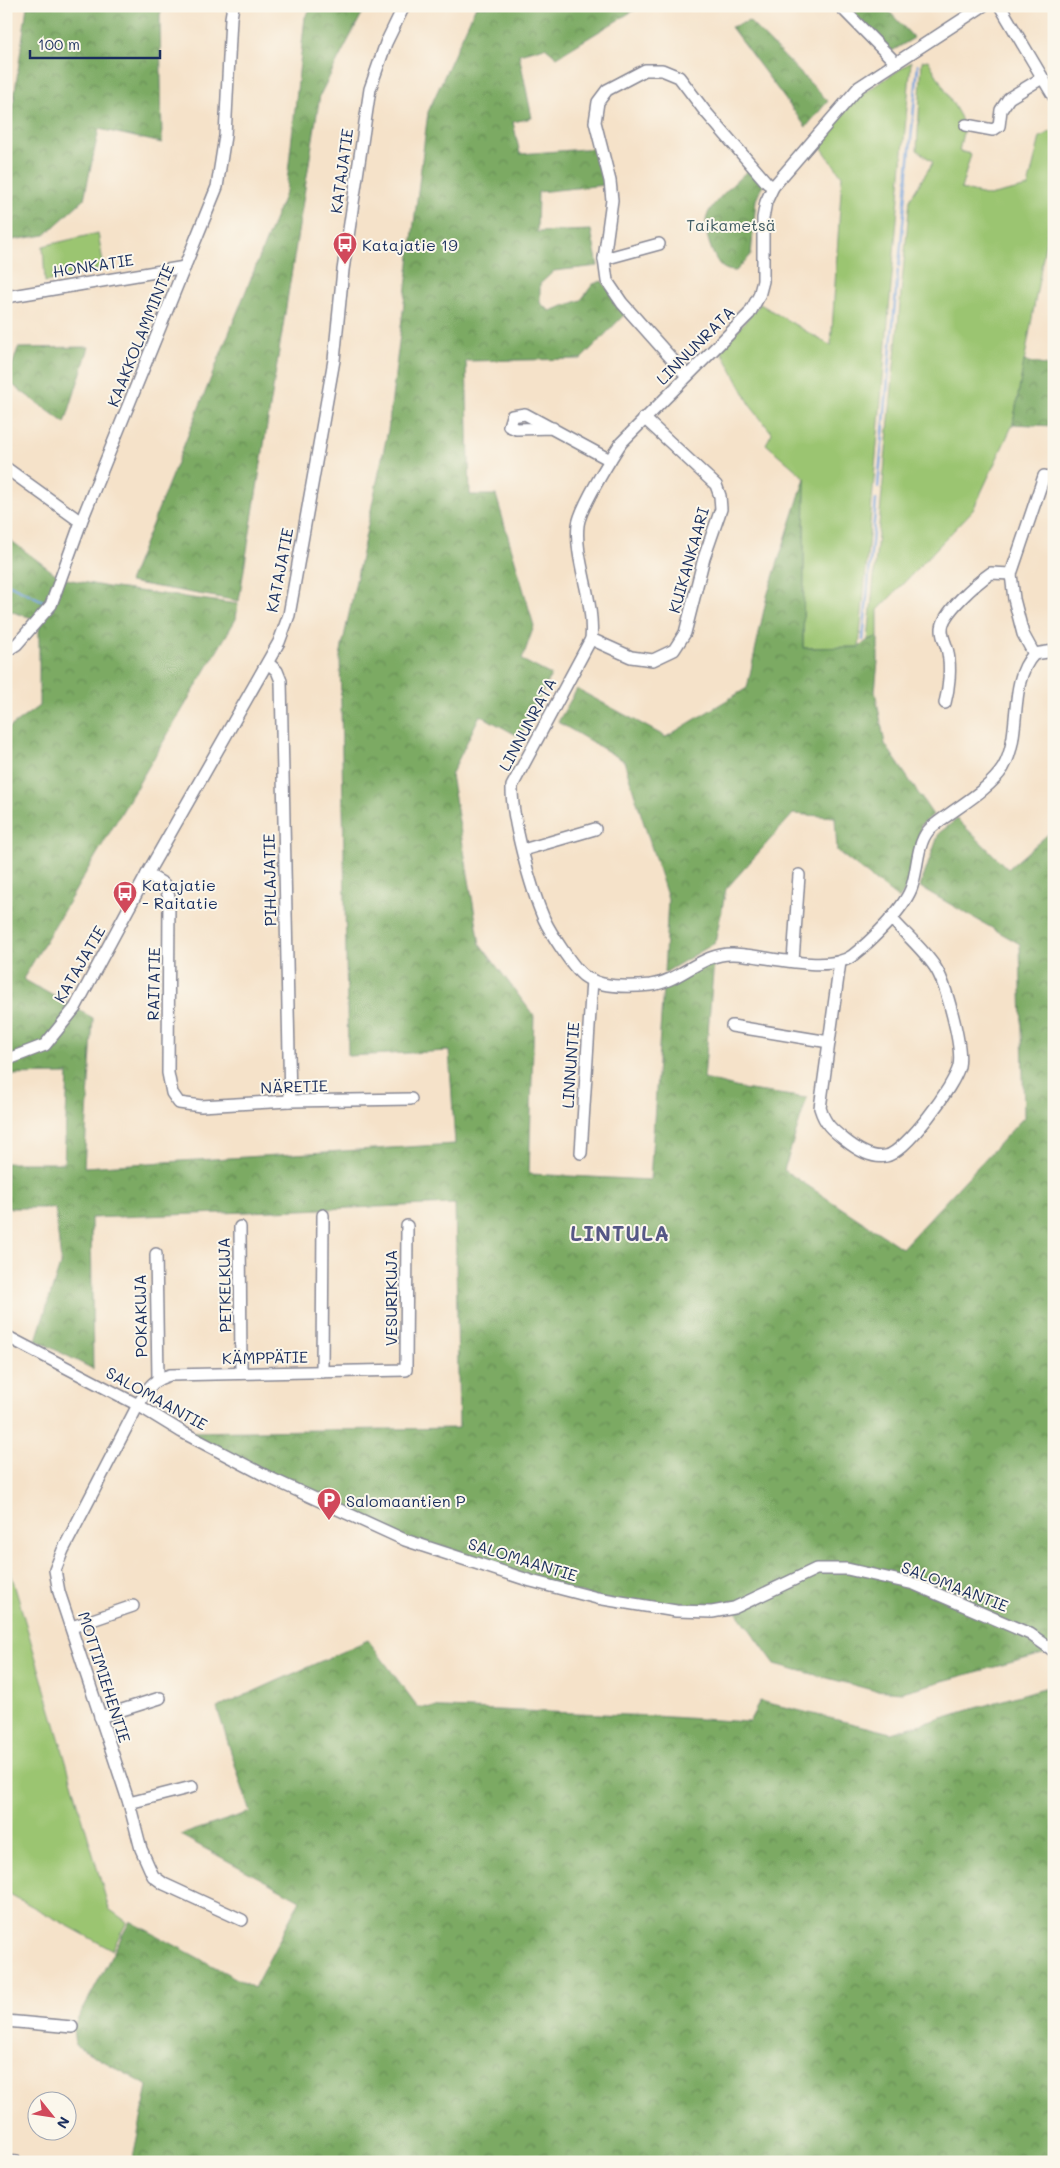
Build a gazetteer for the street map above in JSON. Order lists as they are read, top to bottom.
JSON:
{
  "streets": {
    "street": [
      "KATAJATIE",
      "HONKATIE",
      "KAAKKOLAMMINTIE",
      "LINNUNRATA",
      "KUIKANKAARI",
      "PIHLAJATIE",
      "RAITATIE",
      "LINNUNTIE",
      "NÄRETIE",
      "PETKELKUJA",
      "VESURIKUJA",
      "POKAKUJA",
      "KÄMPPÄTIE",
      "SALOMAANTIE",
      "MOTTIMIEHENTIE"
    ]
  },
  "crossings": [
    ["KATAJATIE", "PIHLAJATIE"],
    ["KATAJATIE", "RAITATIE"],
    ["HONKATIE", "KAAKKOLAMMINTIE"],
    ["LINNUNRATA", "KUIKANKAARI"],
    ["LINNUNRATA", "LINNUNTIE"],
    ["PIHLAJATIE", "NÄRETIE"],
    ["RAITATIE", "NÄRETIE"],
    ["PETKELKUJA", "KÄMPPÄTIE"],
    ["VESURIKUJA", "KÄMPPÄTIE"],
    ["POKAKUJA", "KÄMPPÄTIE"],
    ["SALOMAANTIE", "MOTTIMIEHENTIE"]
  ],
  "districts": ["LINTULA"],
  "parks": ["Taikametsä"],
  "places": {
    "bus stop": ["Katajatie 19", "Katajatie - Raitatie"],
    "parking": ["Salomaantien P"]
  },
  "scale_bar": "100 m",
  "north": "bottom right"
}
